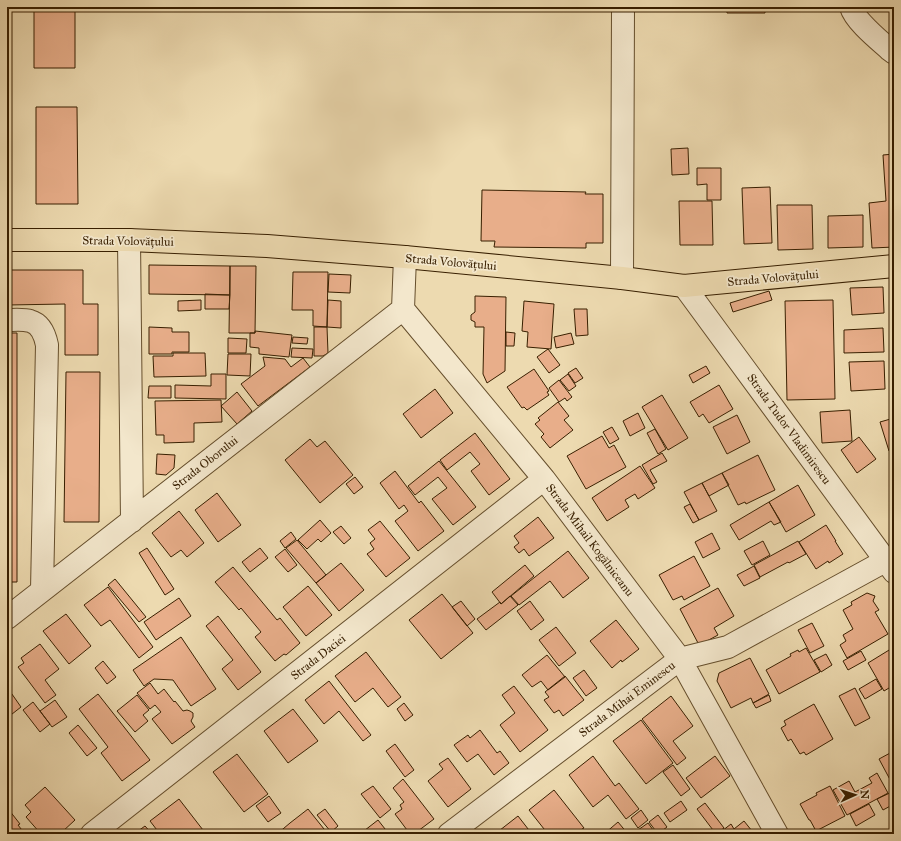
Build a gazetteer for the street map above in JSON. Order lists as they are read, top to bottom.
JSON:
{
  "streets": {
    "main road": ["Strada Volovățului"],
    "street": [
      "Strada Tudor Vladimirescu",
      "Strada Oborului",
      "Strada Mihail Kogălniceanu",
      "Strada Daciei",
      "Strada Mihai Eminescu"
    ]
  },
  "crossings": [
    ["Strada Volovățului", "Strada Tudor Vladimirescu"],
    ["Strada Tudor Vladimirescu", "Strada Mihai Eminescu"],
    ["Strada Oborului", "Strada Mihail Kogălniceanu"],
    ["Strada Mihail Kogălniceanu", "Strada Daciei"],
    ["Strada Mihail Kogălniceanu", "Strada Mihai Eminescu"]
  ],
  "north": "right"
}
